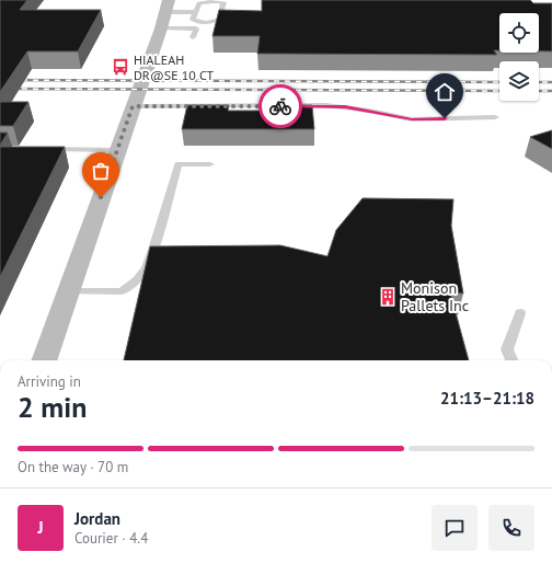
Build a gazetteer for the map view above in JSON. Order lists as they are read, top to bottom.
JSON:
{
  "places": {
    "bus stop": ["HIALEAH DR@SE 10 CT"],
    "building": ["Monison Pallets Inc"]
  },
  "page": {
    "heading": ["2 min", "Arriving in", "21:13–21:18"],
    "panel": ["Jordan", "Courier · 4.4"],
    "bar": "On the way · 70 m",
    "round": "J"
  }
}
